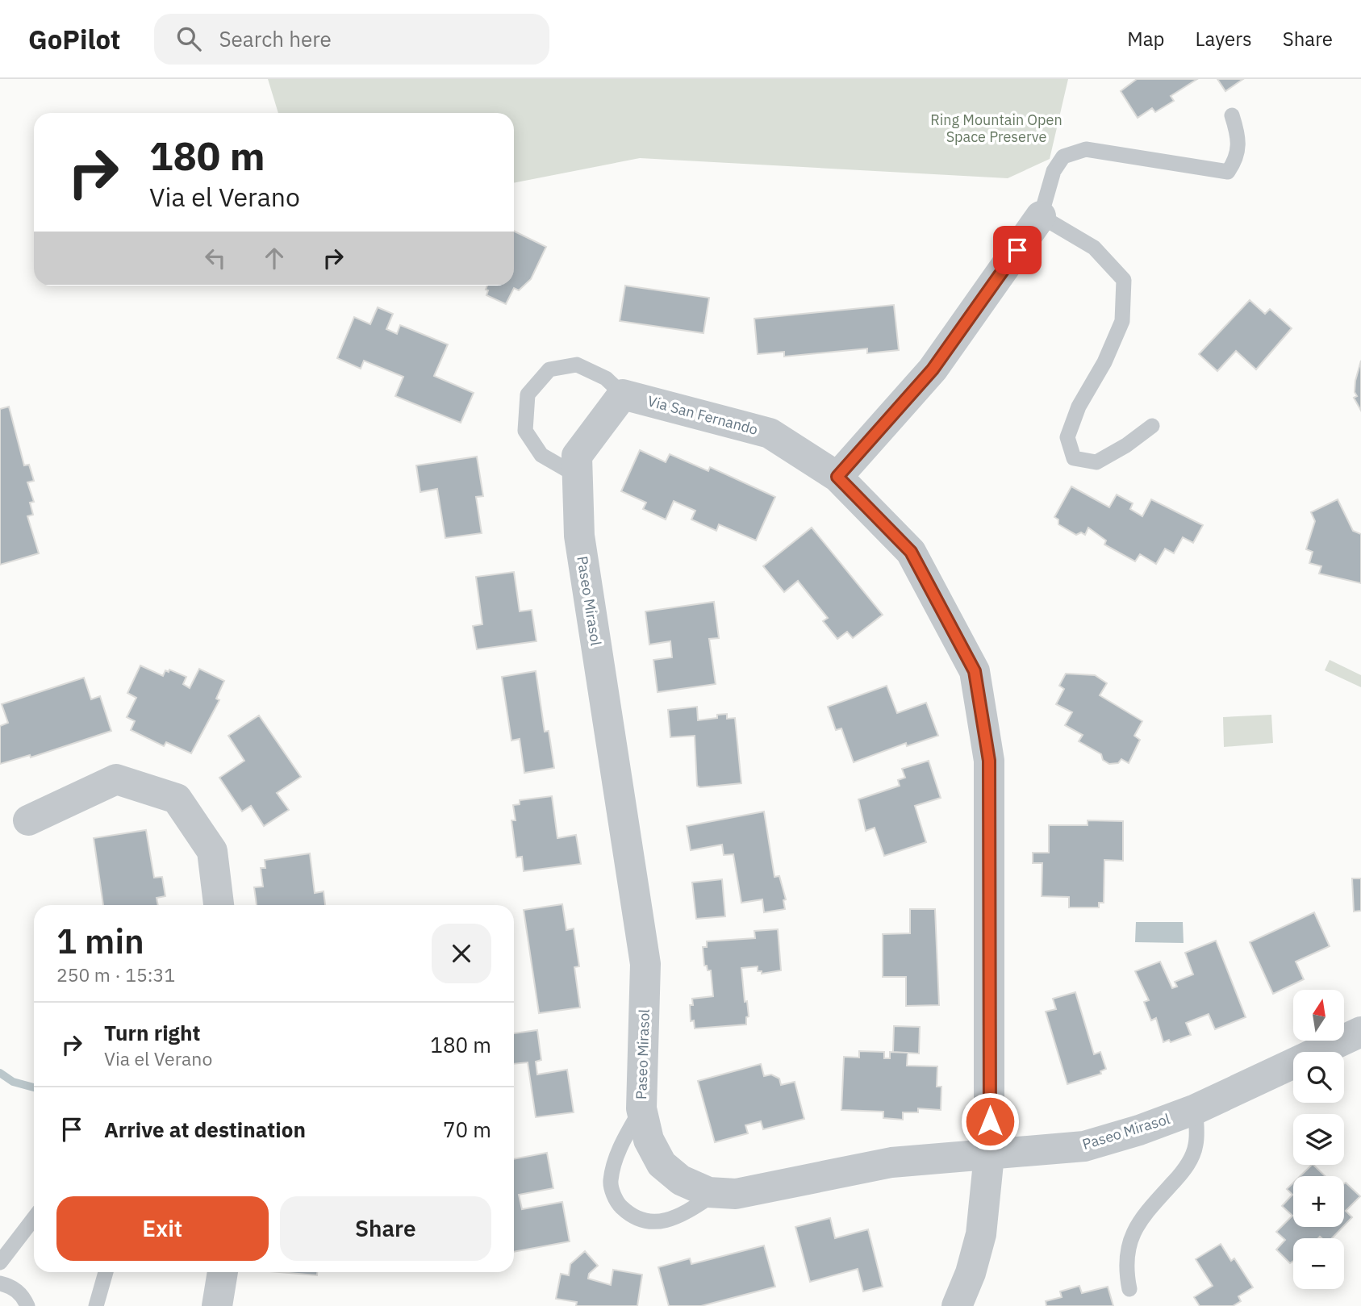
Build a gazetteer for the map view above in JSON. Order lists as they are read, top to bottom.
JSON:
{
  "streets": {
    "street": ["Via San Fernando", "Paseo Mirasol"]
  },
  "crossings": [
    ["Via San Fernando", "Paseo Mirasol"]
  ],
  "parks": ["Ring Mountain Open Space Preserve"],
  "north": "top",
  "page": {
    "header": "GoPilot",
    "search": "Search here",
    "nav": ["Map", "Layers", "Share"],
    "turn": ["180 m", "Via el Verano"],
    "heading": ["1 min", "250 m · 15:31"],
    "map_buttons": ["+", "−"],
    "list": [
      {
        "name": "Turn right",
        "note": "Via el Verano",
        "value": "180 m"
      },
      {
        "name": "Arrive at destination",
        "value": "70 m"
      }
    ],
    "buttons": ["Exit", "Share"]
  }
}
